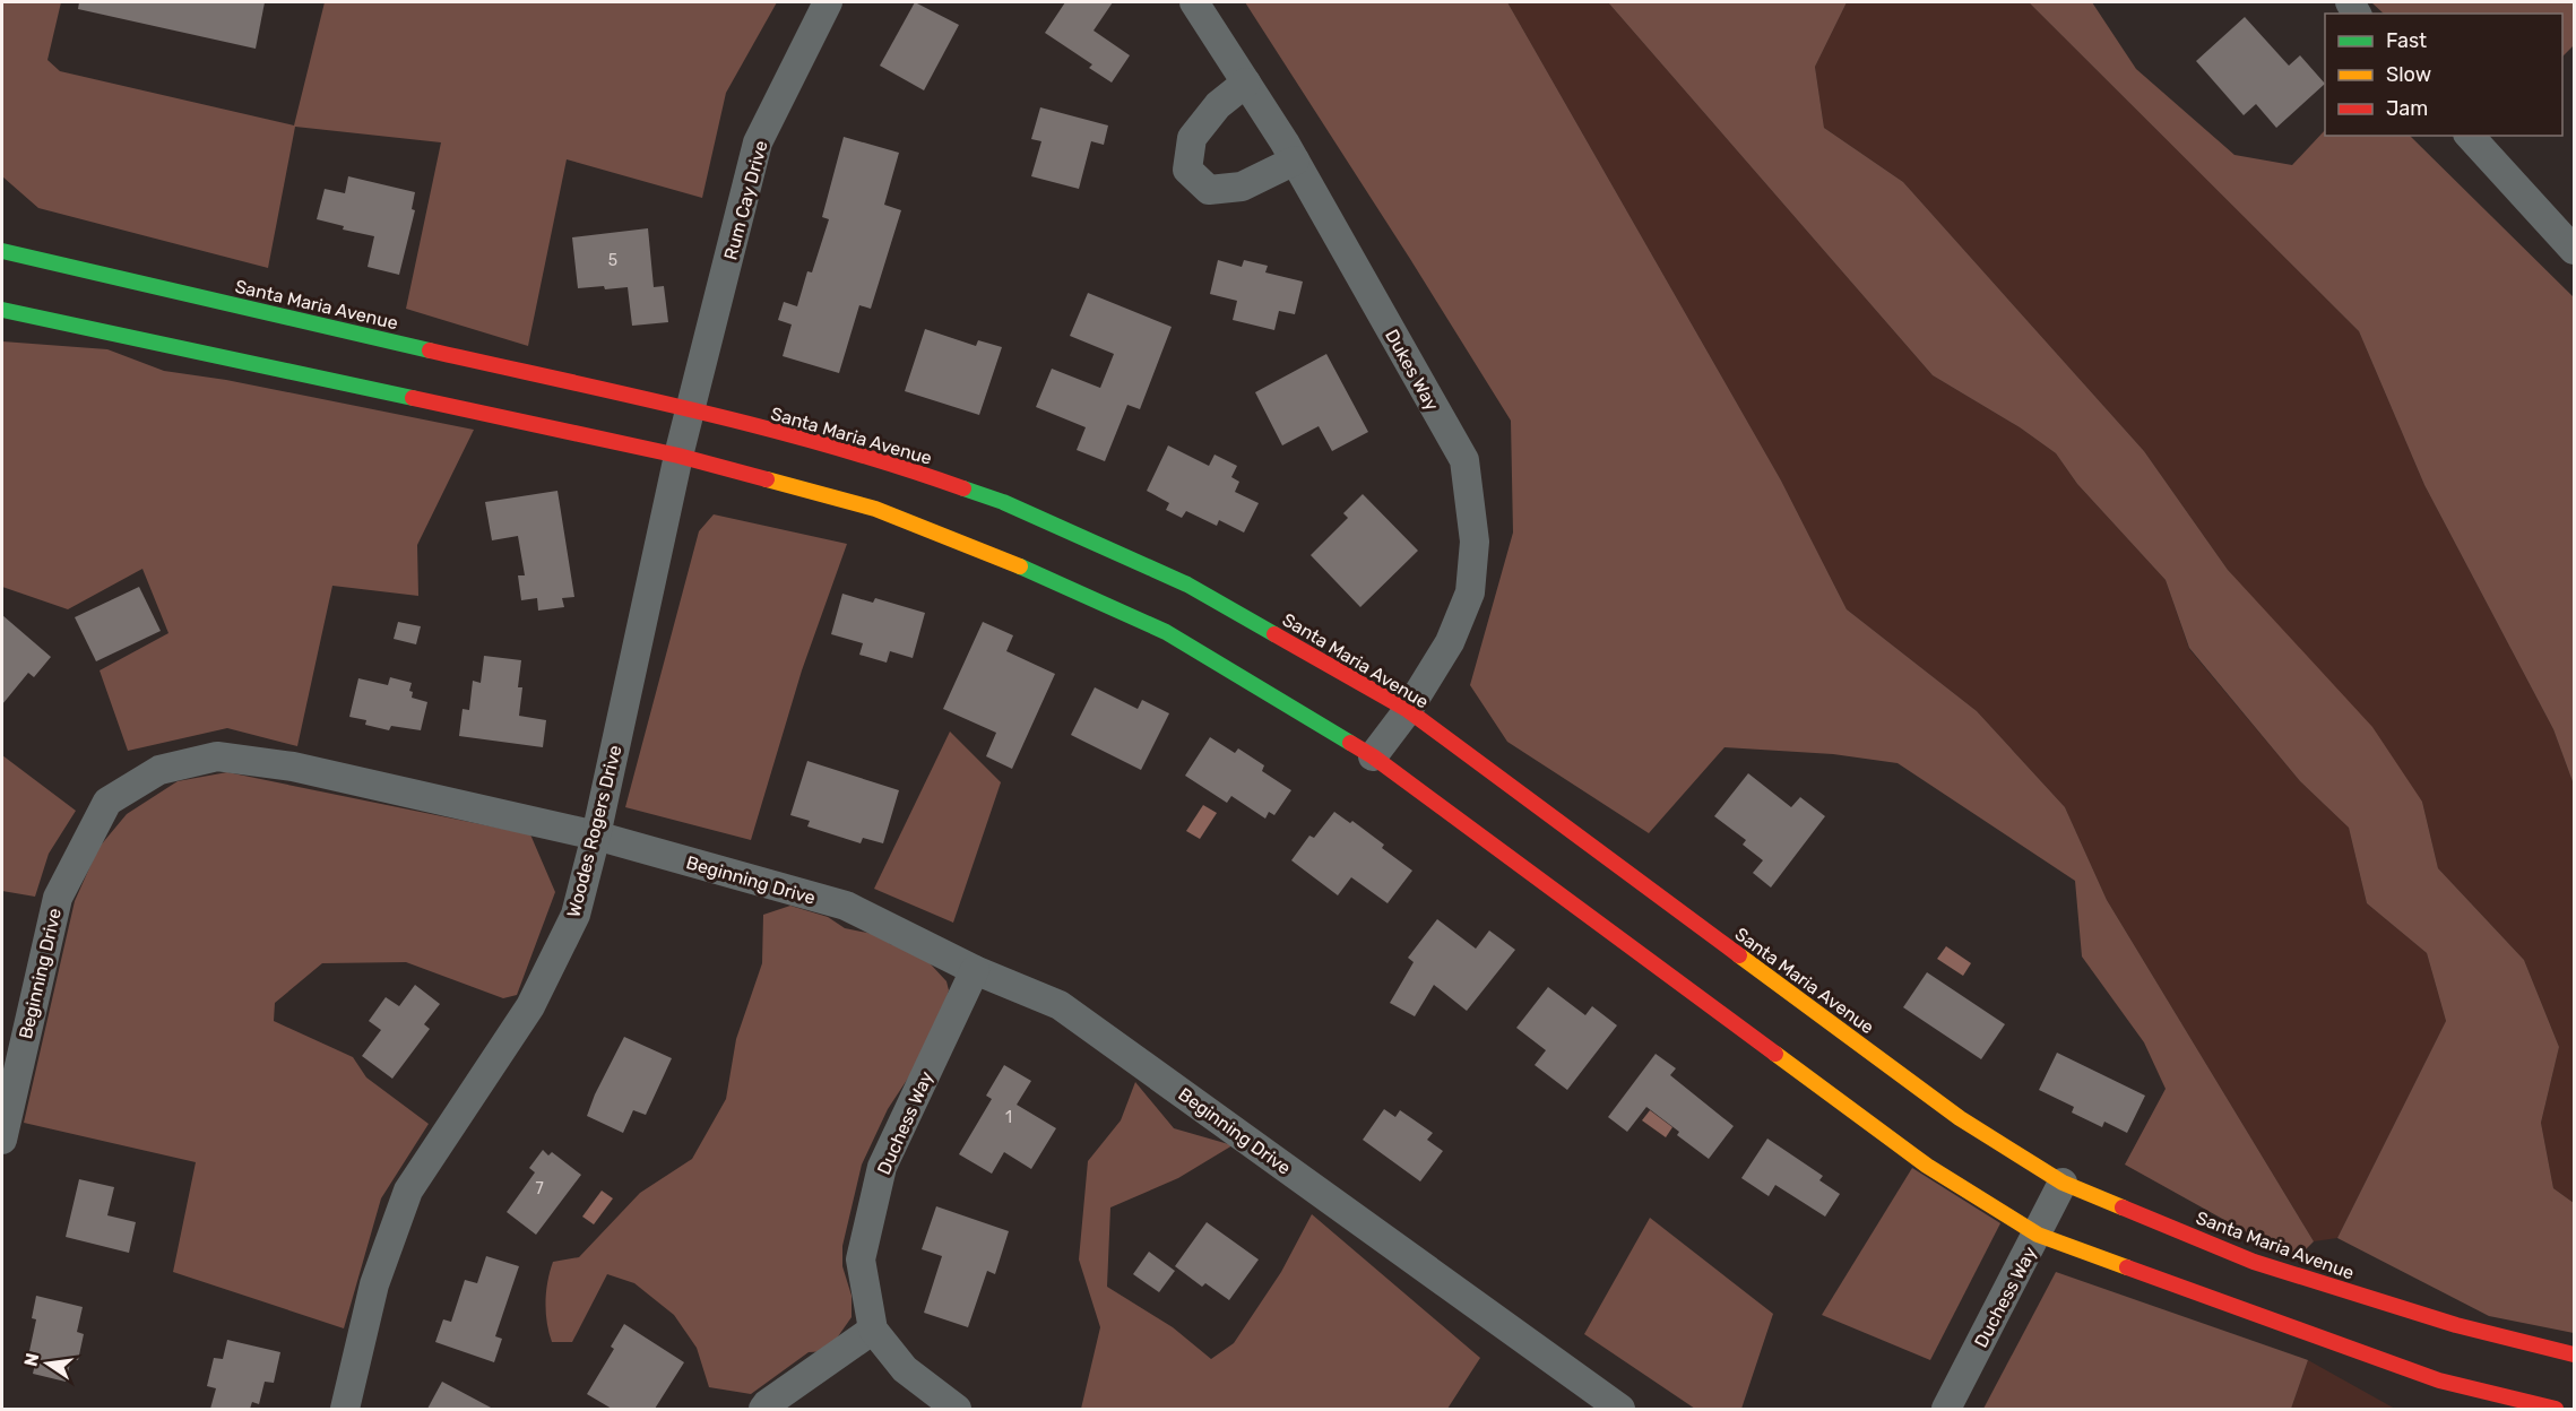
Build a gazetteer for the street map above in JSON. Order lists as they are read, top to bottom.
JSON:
{
  "streets": {
    "street": [
      "Rum Cay Drive",
      "Santa Maria Avenue",
      "Dukes Way",
      "Woodes Rogers Drive",
      "Beginning Drive",
      "Duchess Way"
    ]
  },
  "crossings": [
    ["Rum Cay Drive", "Santa Maria Avenue"],
    ["Rum Cay Drive", "Woodes Rogers Drive"],
    ["Santa Maria Avenue", "Dukes Way"],
    ["Santa Maria Avenue", "Woodes Rogers Drive"],
    ["Santa Maria Avenue", "Duchess Way"],
    ["Woodes Rogers Drive", "Beginning Drive"],
    ["Beginning Drive", "Duchess Way"]
  ],
  "house_numbers": ["5", "1", "7"],
  "legend": ["Fast", "Slow", "Jam"],
  "north": "left"
}
